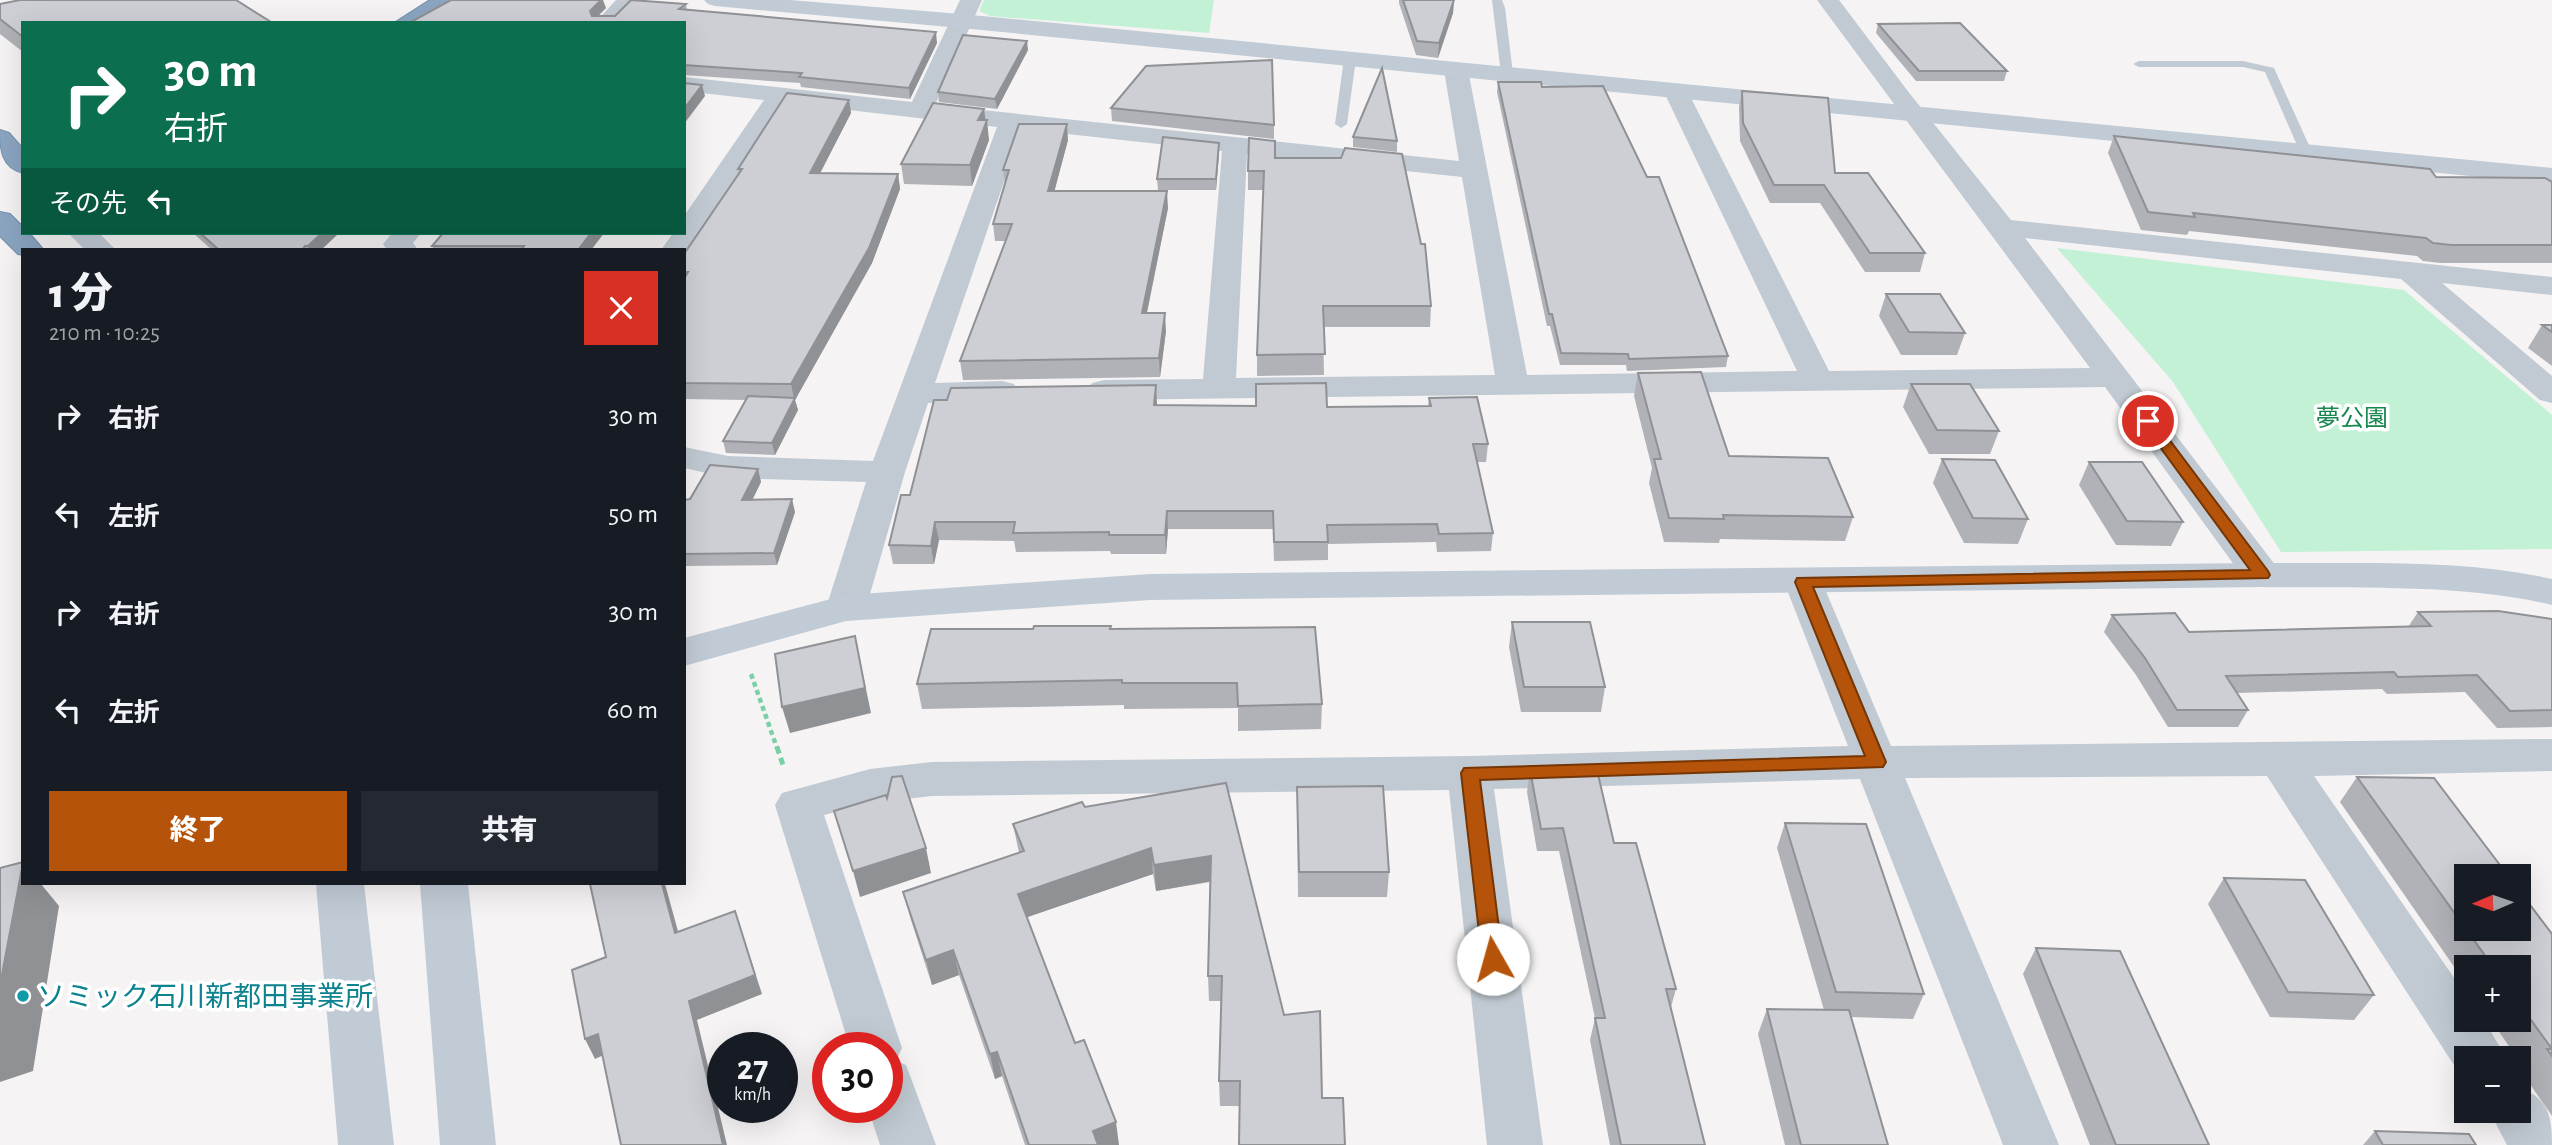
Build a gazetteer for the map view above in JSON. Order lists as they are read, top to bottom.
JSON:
{
  "parks": ["夢公園"],
  "places": ["ソミック石川新都田事業所"],
  "north": "left",
  "page": {
    "turn": ["30 m", "右折"],
    "then": "その先",
    "heading": ["1 分", "210 m · 10:25"],
    "list": [
      {
        "name": "右折",
        "value": "30 m"
      },
      {
        "name": "左折",
        "value": "50 m"
      },
      {
        "name": "右折",
        "value": "30 m"
      },
      {
        "name": "左折",
        "value": "60 m"
      }
    ],
    "buttons": ["終了", "共有"],
    "map_buttons": ["+", "−"],
    "speed": "27 km/h",
    "limit": "30"
  }
}
